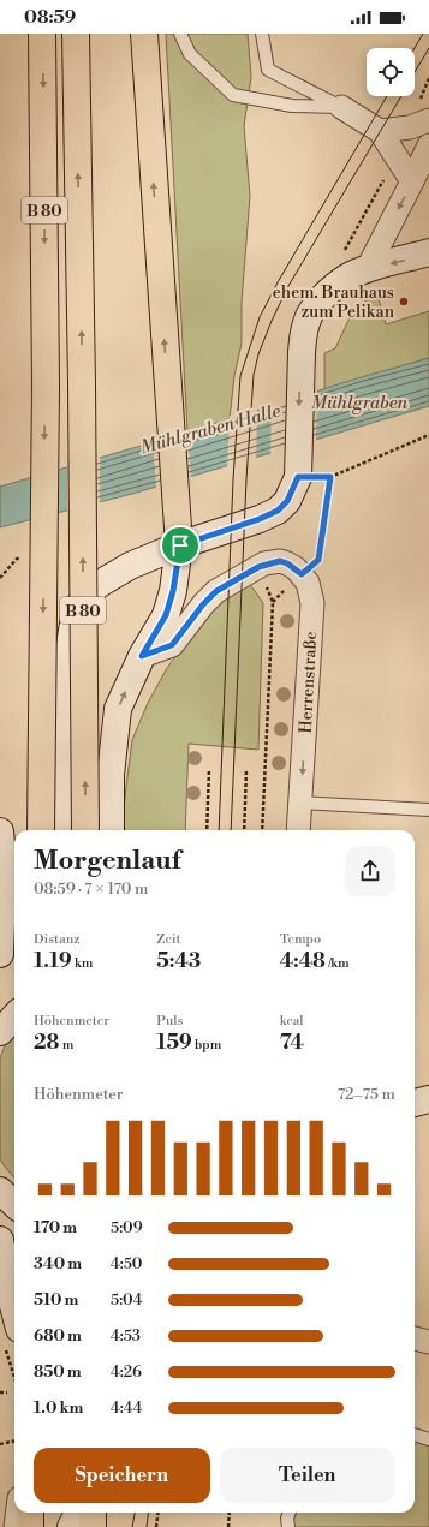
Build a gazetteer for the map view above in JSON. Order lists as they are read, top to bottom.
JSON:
{
  "streets": {
    "main road": ["B 80"],
    "street": ["Herrenstraße"]
  },
  "water": ["Mühlgraben", "Mühlgraben Halle"],
  "places": ["ehem. Brauhaus zum Pelikan"],
  "page": {
    "status": "08:59",
    "heading": ["Morgenlauf", "08:59 · 7 × 170 m"],
    "stats": [
      ["Distanz", "1.19 km"],
      ["Zeit", "5:43"],
      ["Tempo", "4:48 /km"],
      ["Höhenmeter", "28 m"],
      ["Puls", "159 bpm"],
      ["kcal", "74"]
    ],
    "chart": ["Höhenmeter", "72–75 m"],
    "list": [
      {
        "name": "170 m",
        "note": "5:09"
      },
      {
        "name": "340 m",
        "note": "4:50"
      },
      {
        "name": "510 m",
        "note": "5:04"
      },
      {
        "name": "680 m",
        "note": "4:53"
      },
      {
        "name": "850 m",
        "note": "4:26"
      },
      {
        "name": "1.0 km",
        "note": "4:44"
      }
    ],
    "buttons": ["Speichern", "Teilen"]
  }
}
